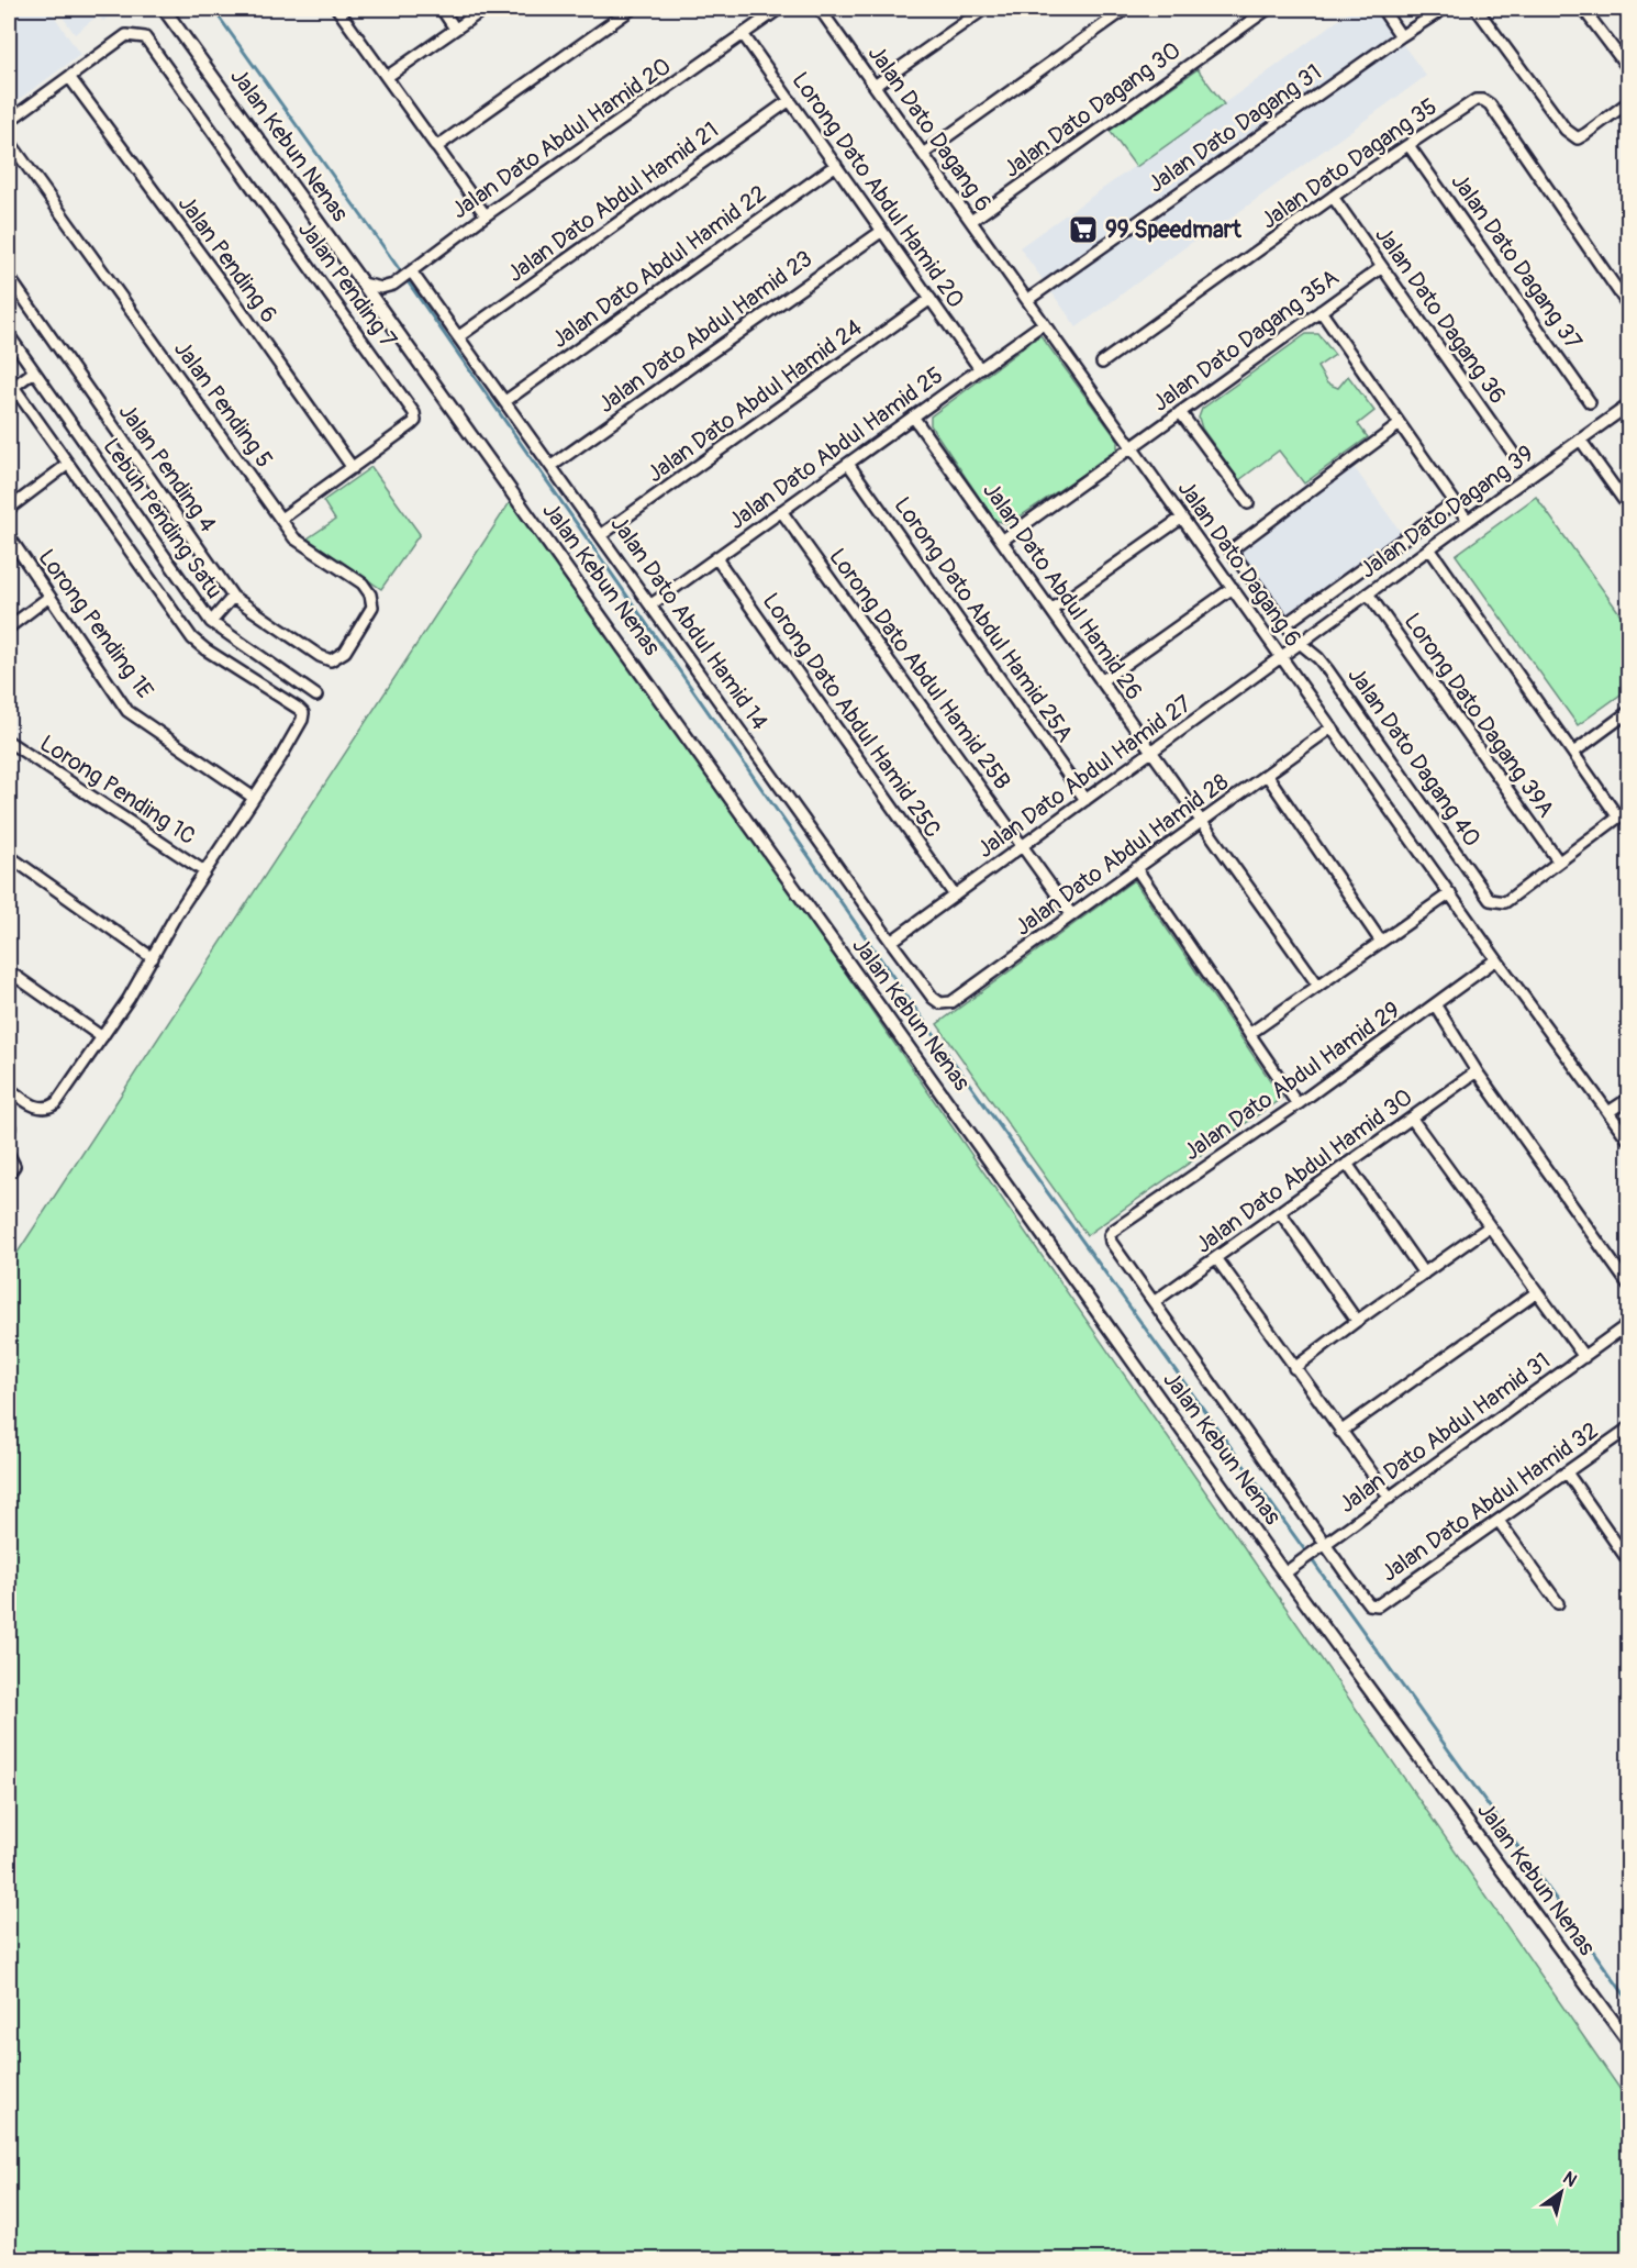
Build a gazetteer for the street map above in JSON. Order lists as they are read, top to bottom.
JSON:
{
  "streets": {
    "street": [
      "Jalan Dato Dagang 30",
      "Jalan Dato Dagang 6",
      "Jalan Dato Dagang 31",
      "Jalan Dato Abdul Hamid 20",
      "Jalan Kebun Nenas",
      "Jalan Dato Dagang 35",
      "Lorong Dato Abdul Hamid 20",
      "Jalan Dato Abdul Hamid 21",
      "Jalan Pending 6",
      "Jalan Dato Dagang 37",
      "Jalan Dato Abdul Hamid 22",
      "Jalan Pending 7",
      "Jalan Dato Dagang 36",
      "Jalan Dato Abdul Hamid 23",
      "Jalan Dato Dagang 35A",
      "Jalan Dato Abdul Hamid 24",
      "Jalan Pending 5",
      "Jalan Dato Abdul Hamid 25",
      "Jalan Pending 4",
      "Jalan Dato Dagang 39",
      "Lebuh Pending Satu",
      "Jalan Dato Abdul Hamid 26",
      "Lorong Dato Abdul Hamid 25A",
      "Jalan Dato Abdul Hamid 14",
      "Lorong Pending 1E",
      "Lorong Dato Abdul Hamid 25B",
      "Lorong Dato Abdul Hamid 25C",
      "Lorong Dato Dagang 39A",
      "Jalan Dato Dagang 40",
      "Jalan Dato Abdul Hamid 27",
      "Lorong Pending 1C",
      "Jalan Dato Abdul Hamid 28",
      "Jalan Dato Abdul Hamid 29",
      "Jalan Dato Abdul Hamid 30",
      "Jalan Dato Abdul Hamid 31",
      "Jalan Dato Abdul Hamid 32"
    ]
  },
  "crossings": [
    ["Jalan Dato Dagang 30", "Jalan Dato Dagang 6"],
    ["Jalan Dato Dagang 6", "Jalan Dato Dagang 31"],
    ["Jalan Dato Dagang 6", "Jalan Dato Dagang 35A"],
    ["Jalan Dato Dagang 6", "Jalan Dato Abdul Hamid 25"],
    ["Jalan Dato Dagang 6", "Jalan Dato Abdul Hamid 27"],
    ["Jalan Dato Dagang 6", "Jalan Dato Abdul Hamid 28"],
    ["Jalan Dato Dagang 6", "Jalan Dato Abdul Hamid 29"],
    ["Jalan Dato Abdul Hamid 20", "Jalan Kebun Nenas"],
    ["Jalan Dato Abdul Hamid 20", "Lorong Dato Abdul Hamid 20"],
    ["Jalan Dato Abdul Hamid 20", "Jalan Dato Abdul Hamid 14"],
    ["Jalan Kebun Nenas", "Jalan Dato Abdul Hamid 31"],
    ["Jalan Dato Dagang 35", "Jalan Dato Dagang 37"],
    ["Jalan Dato Dagang 35", "Jalan Dato Dagang 36"],
    ["Lorong Dato Abdul Hamid 20", "Jalan Dato Abdul Hamid 21"],
    ["Lorong Dato Abdul Hamid 20", "Jalan Dato Abdul Hamid 22"],
    ["Lorong Dato Abdul Hamid 20", "Jalan Dato Abdul Hamid 23"],
    ["Lorong Dato Abdul Hamid 20", "Jalan Dato Abdul Hamid 24"],
    ["Lorong Dato Abdul Hamid 20", "Jalan Dato Abdul Hamid 25"],
    ["Jalan Dato Abdul Hamid 21", "Jalan Dato Abdul Hamid 14"],
    ["Jalan Pending 6", "Jalan Pending 7"],
    ["Jalan Dato Abdul Hamid 22", "Jalan Dato Abdul Hamid 14"],
    ["Jalan Pending 7", "Jalan Pending 5"],
    ["Jalan Dato Dagang 36", "Jalan Dato Dagang 35A"],
    ["Jalan Dato Abdul Hamid 23", "Jalan Dato Abdul Hamid 14"],
    ["Jalan Dato Dagang 35A", "Jalan Dato Abdul Hamid 26"],
    ["Jalan Dato Abdul Hamid 24", "Jalan Dato Abdul Hamid 14"],
    ["Jalan Pending 5", "Jalan Pending 4"],
    ["Jalan Dato Abdul Hamid 25", "Jalan Dato Abdul Hamid 26"],
    ["Jalan Dato Abdul Hamid 25", "Lorong Dato Abdul Hamid 25A"],
    ["Jalan Dato Abdul Hamid 25", "Jalan Dato Abdul Hamid 14"],
    ["Jalan Dato Abdul Hamid 25", "Lorong Dato Abdul Hamid 25B"],
    ["Jalan Dato Abdul Hamid 25", "Lorong Dato Abdul Hamid 25C"],
    ["Jalan Dato Dagang 39", "Lorong Dato Dagang 39A"],
    ["Jalan Dato Dagang 39", "Jalan Dato Dagang 40"],
    ["Jalan Dato Dagang 39", "Jalan Dato Abdul Hamid 27"],
    ["Jalan Dato Abdul Hamid 26", "Jalan Dato Abdul Hamid 27"],
    ["Jalan Dato Abdul Hamid 26", "Jalan Dato Abdul Hamid 28"],
    ["Lorong Dato Abdul Hamid 25A", "Jalan Dato Abdul Hamid 27"],
    ["Jalan Dato Abdul Hamid 14", "Jalan Dato Abdul Hamid 27"],
    ["Jalan Dato Abdul Hamid 14", "Jalan Dato Abdul Hamid 28"],
    ["Lorong Dato Abdul Hamid 25B", "Jalan Dato Abdul Hamid 27"],
    ["Lorong Dato Abdul Hamid 25B", "Jalan Dato Abdul Hamid 28"],
    ["Lorong Dato Abdul Hamid 25C", "Jalan Dato Abdul Hamid 27"],
    ["Lorong Dato Dagang 39A", "Jalan Dato Dagang 40"],
    ["Jalan Dato Dagang 40", "Jalan Dato Abdul Hamid 27"],
    ["Jalan Dato Abdul Hamid 29", "Jalan Dato Abdul Hamid 30"],
    ["Jalan Dato Abdul Hamid 31", "Jalan Dato Abdul Hamid 32"]
  ],
  "places": {
    "supermarket": ["99 Speedmart"]
  },
  "north": "top right"
}
